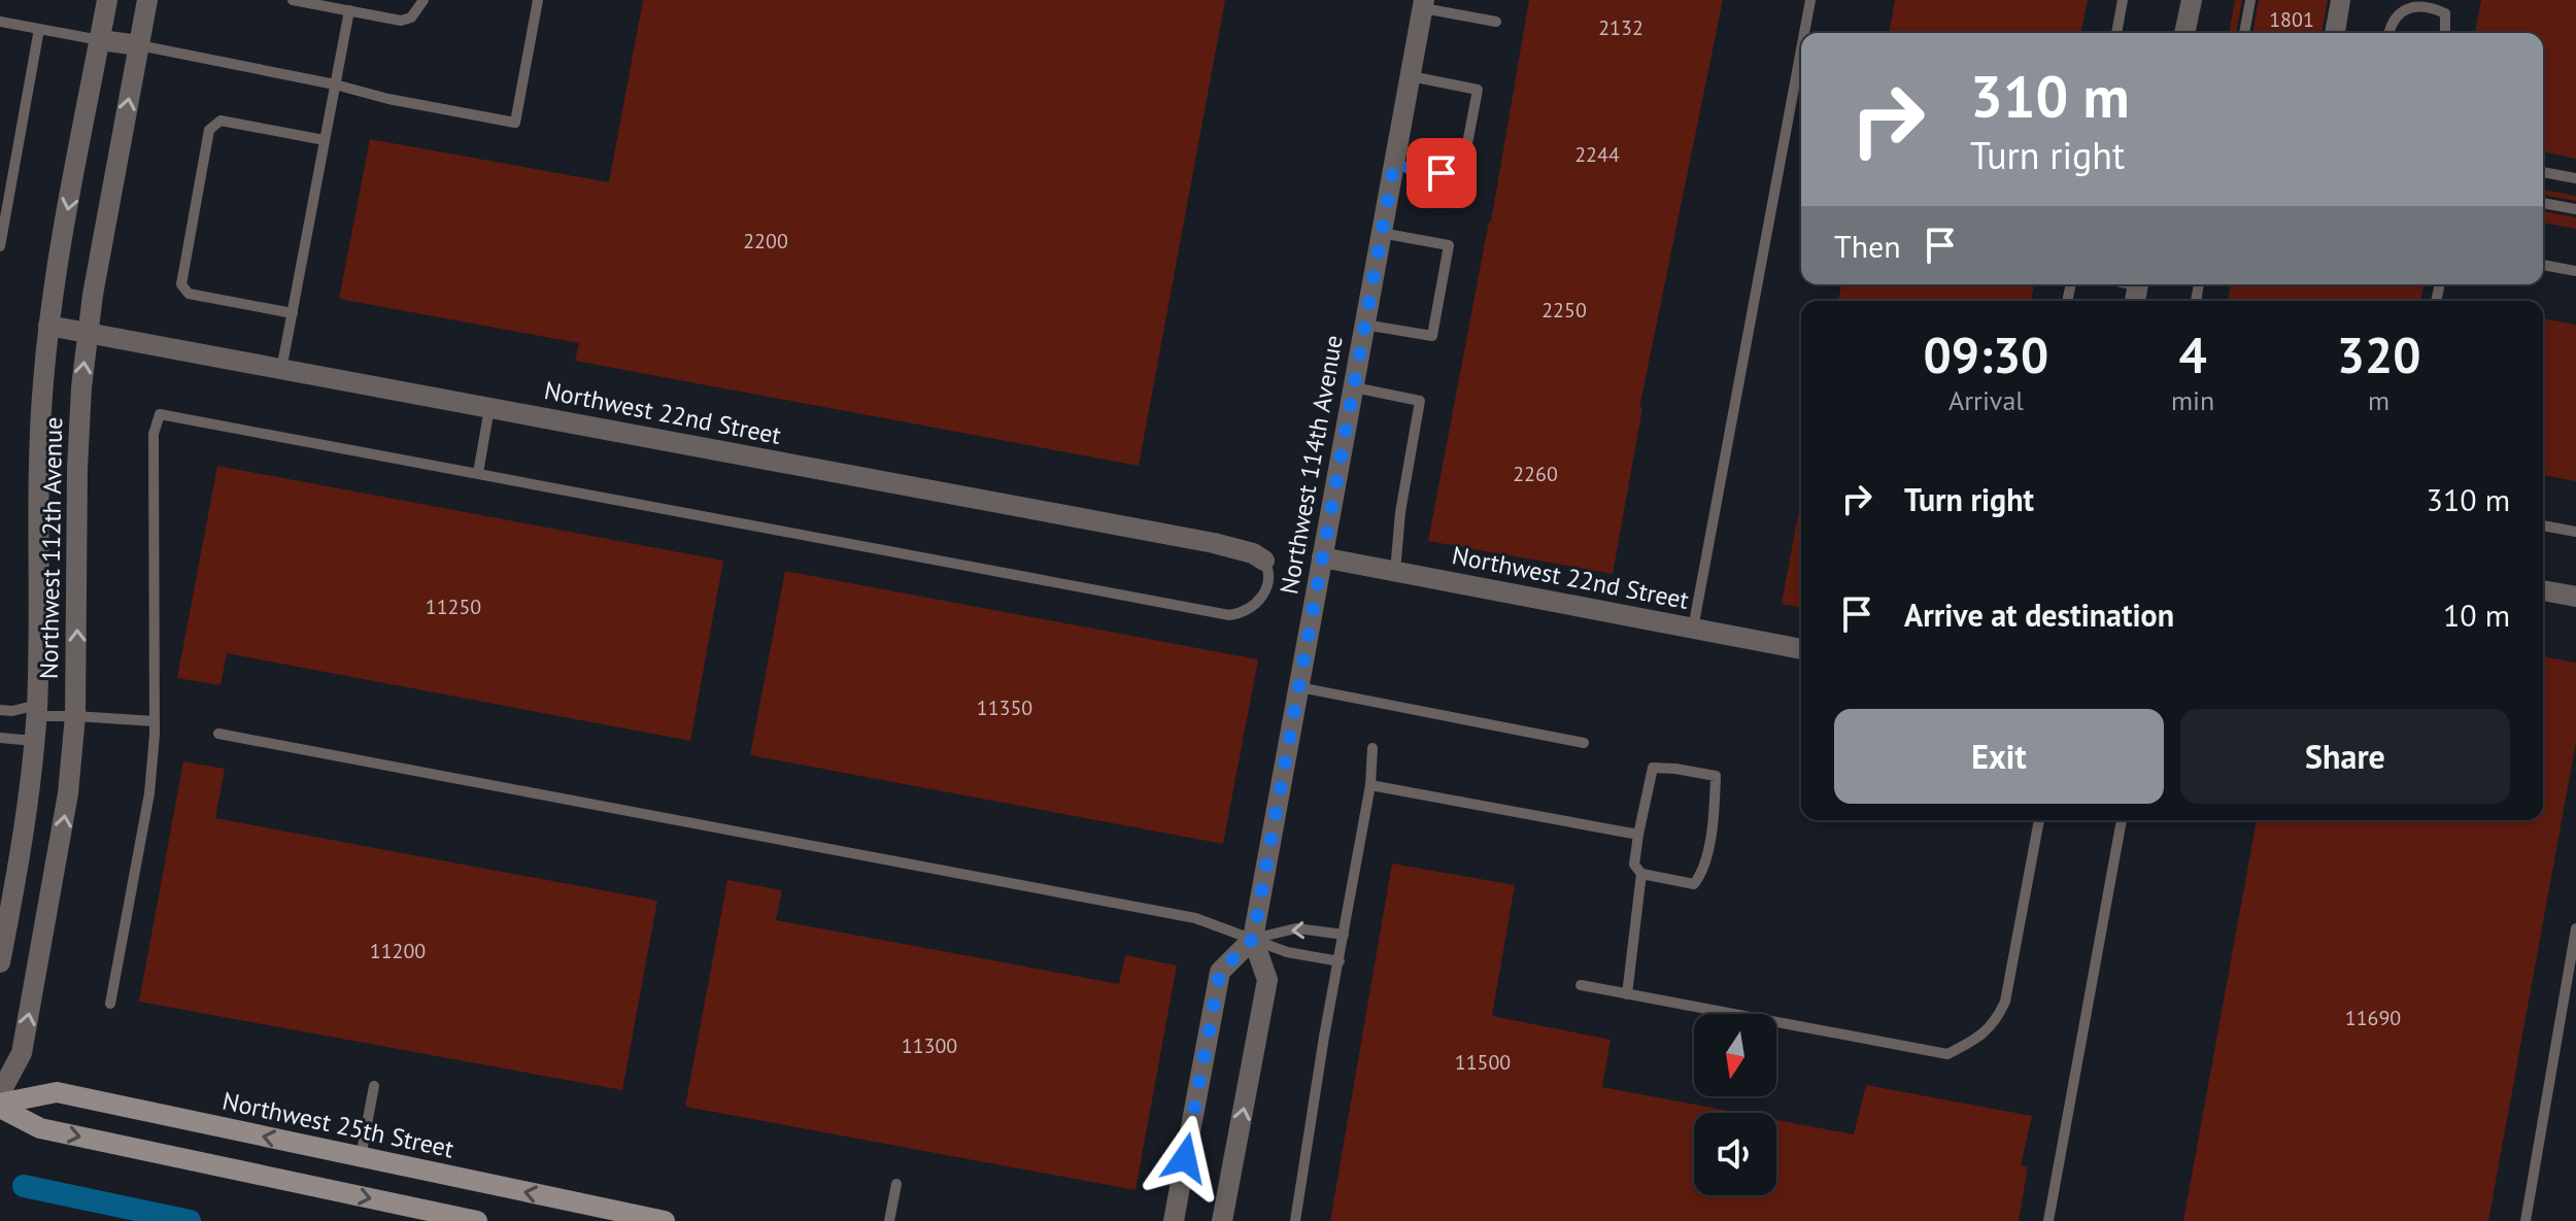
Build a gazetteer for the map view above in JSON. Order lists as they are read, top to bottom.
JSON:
{
  "streets": {
    "main road": ["Northwest 25th Street"],
    "street": ["Northwest 22nd Street", "Northwest 114th Avenue", "Northwest 112th Avenue"]
  },
  "crossings": [
    ["Northwest 22nd Street", "Northwest 114th Avenue"],
    ["Northwest 22nd Street", "Northwest 112th Avenue"]
  ],
  "house_numbers": [
    "1801",
    "2132",
    "2244",
    "2200",
    "2250",
    "2260",
    "11250",
    "11350",
    "11200",
    "11690",
    "11300",
    "11500"
  ],
  "north": "bottom",
  "page": {
    "turn": ["310 m", "Turn right"],
    "then": "Then",
    "eta": [
      "09:30",
      "Arrival",
      "4",
      "min",
      "320",
      "m"
    ],
    "list": [
      {
        "name": "Turn right",
        "value": "310 m"
      },
      {
        "name": "Arrive at destination",
        "value": "10 m"
      }
    ],
    "buttons": ["Exit", "Share"]
  }
}
